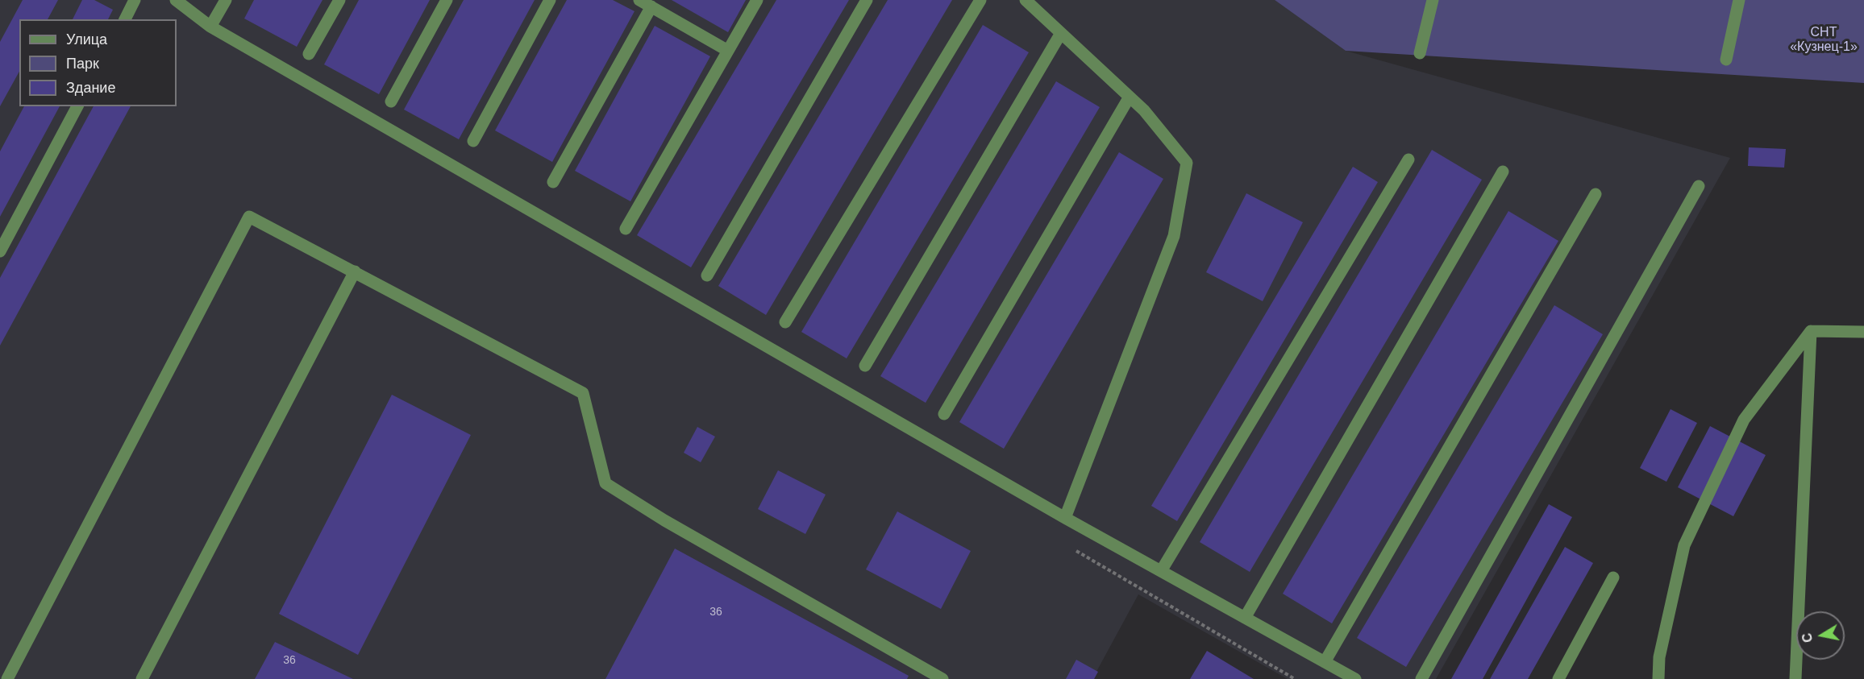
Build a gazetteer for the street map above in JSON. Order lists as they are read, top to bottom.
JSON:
{
  "parks": ["СНТ «Кузнец-1»"],
  "house_numbers": ["36", "36"],
  "legend": ["Улица", "Парк", "Здание"],
  "north": "left"
}
